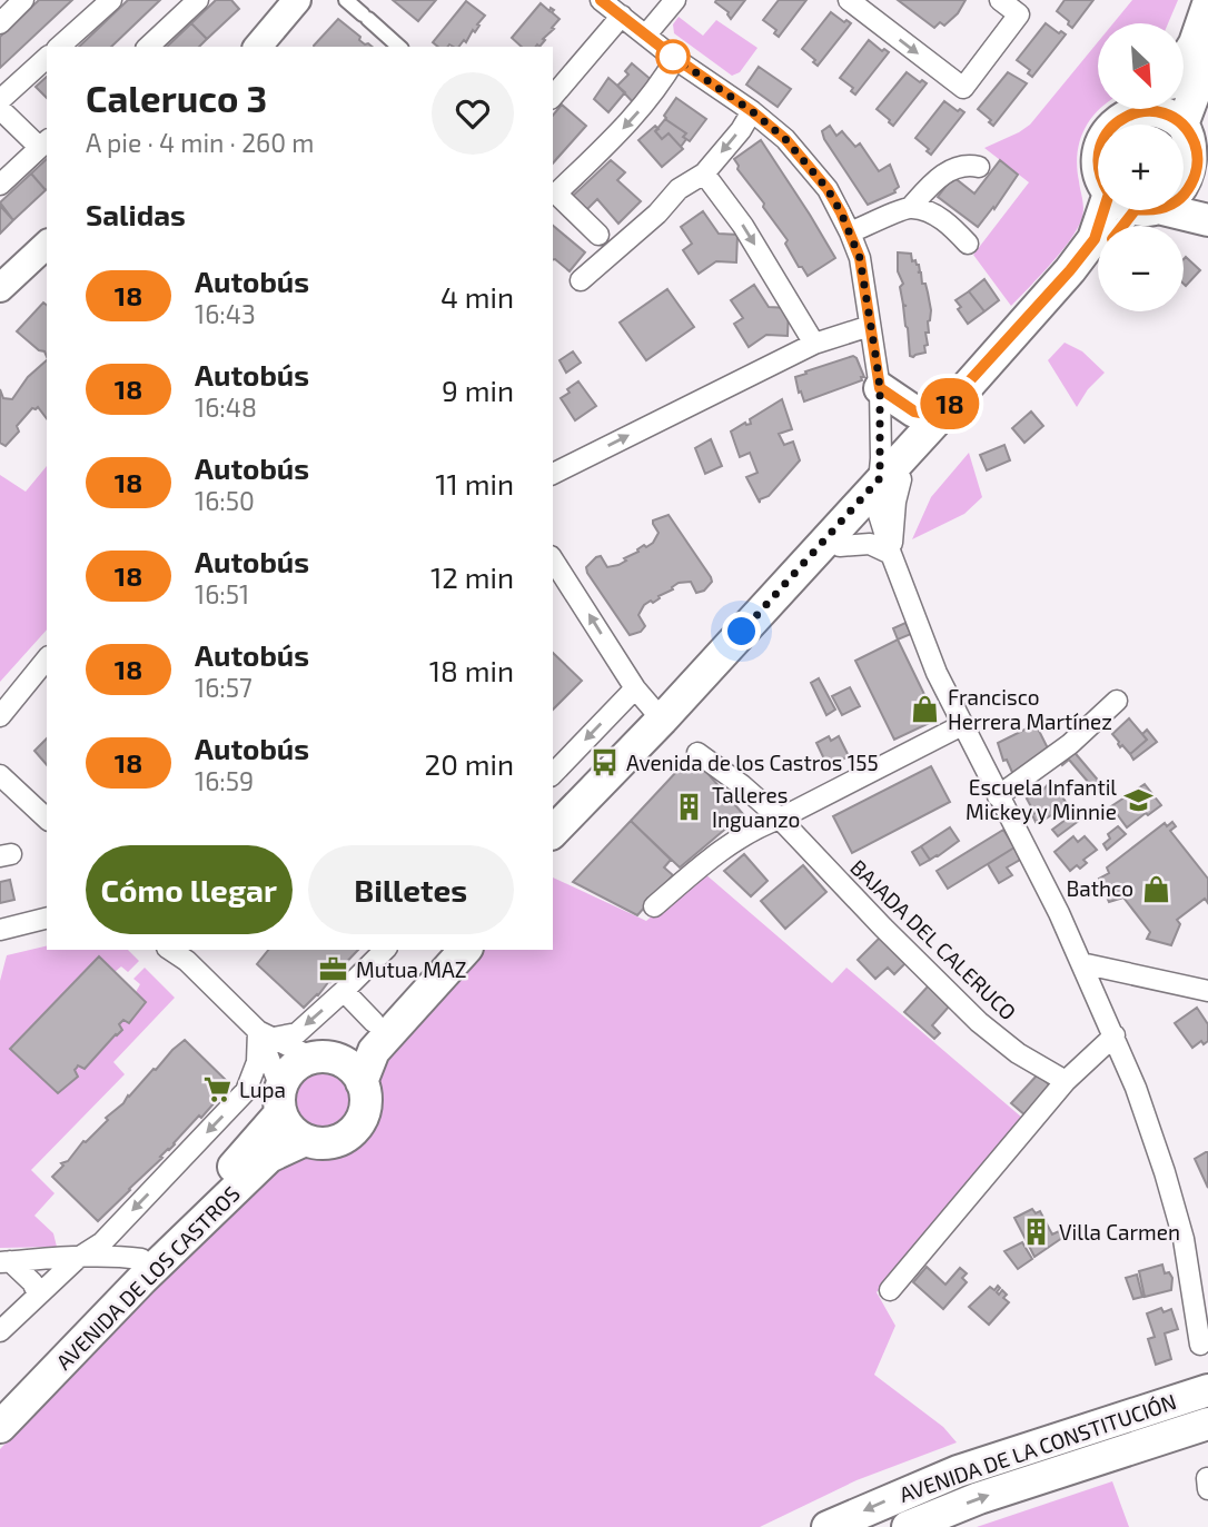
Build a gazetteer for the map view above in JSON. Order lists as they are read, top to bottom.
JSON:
{
  "streets": {
    "main road": ["AVENIDA DE LOS CASTROS", "AVENIDA DE LA CONSTITUCIÓN"],
    "street": ["BAJADA DEL CALERUCO"]
  },
  "places": {
    "shop": ["Francisco Herrera Martínez", "Bathco"],
    "bus stop": ["Avenida de los Castros 155"],
    "school or university": ["Escuela Infantil Mickey y Minnie"],
    "building": ["Talleres Inguanzo", "Villa Carmen"],
    "office": ["Mutua MAZ"],
    "supermarket": ["Lupa"]
  },
  "lines": ["bus line 18"],
  "north": "bottom right",
  "page": {
    "on_map": "18",
    "map_buttons": ["+", "−"],
    "heading": [
      ["Caleruco 3", "A pie · 4 min · 260 m"],
      "Salidas"
    ],
    "list": [
      {
        "mark": "18",
        "name": "Autobús",
        "note": "16:43",
        "value": "4 min"
      },
      {
        "mark": "18",
        "name": "Autobús",
        "note": "16:48",
        "value": "9 min"
      },
      {
        "mark": "18",
        "name": "Autobús",
        "note": "16:50",
        "value": "11 min"
      },
      {
        "mark": "18",
        "name": "Autobús",
        "note": "16:51",
        "value": "12 min"
      },
      {
        "mark": "18",
        "name": "Autobús",
        "note": "16:57",
        "value": "18 min"
      },
      {
        "mark": "18",
        "name": "Autobús",
        "note": "16:59",
        "value": "20 min"
      }
    ],
    "buttons": ["Cómo llegar", "Billetes"]
  }
}
